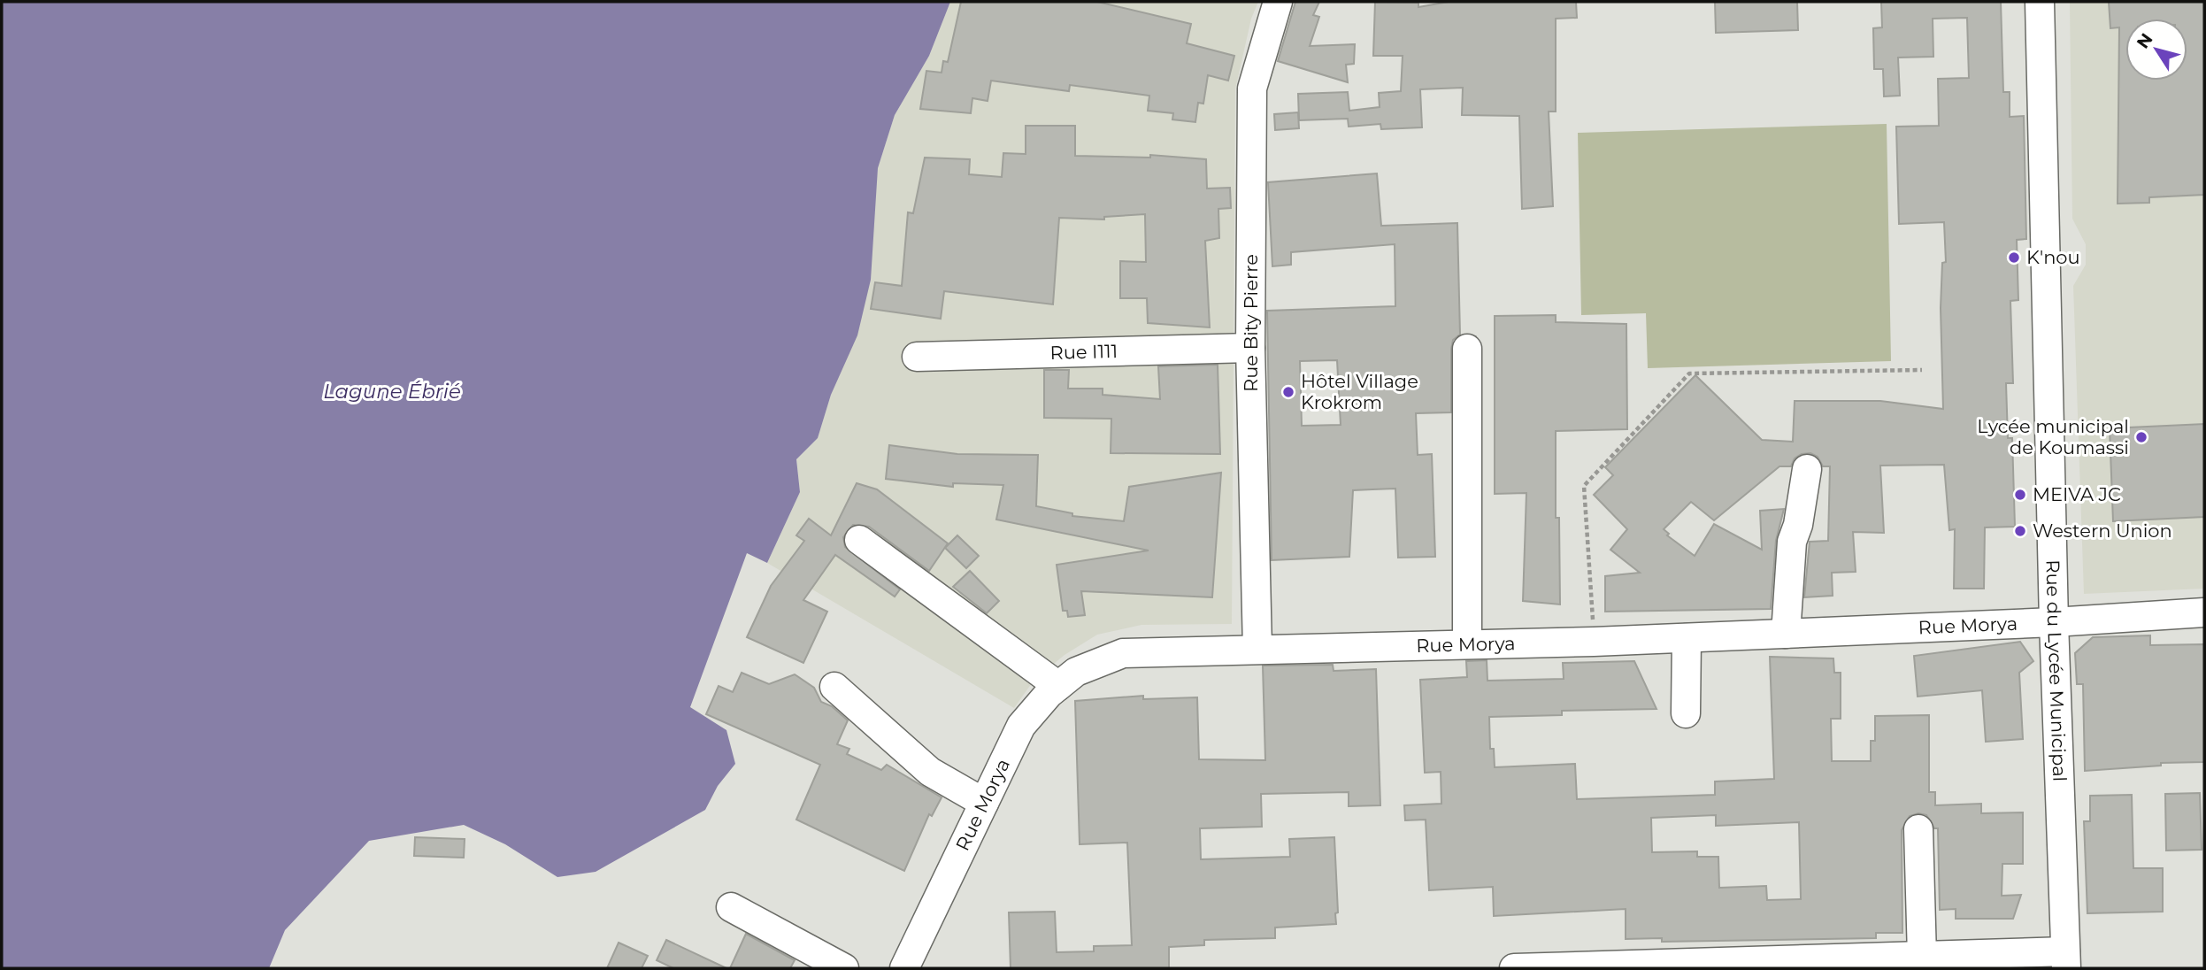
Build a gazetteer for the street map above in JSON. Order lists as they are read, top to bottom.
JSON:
{
  "streets": {
    "street": [
      "Rue Bity Pierre",
      "Rue I111",
      "Rue Morya",
      "Rue du Lycée Municipal"
    ]
  },
  "crossings": [
    ["Rue Bity Pierre", "Rue I111"],
    ["Rue Bity Pierre", "Rue Morya"],
    ["Rue Morya", "Rue du Lycée Municipal"]
  ],
  "water": ["Lagune Ébrié"],
  "places": [
    "K'nou",
    "Hôtel Village Krokrom",
    "Lycée municipal de Koumassi",
    "MEIVA JC",
    "Western Union"
  ],
  "north": "top left"
}
